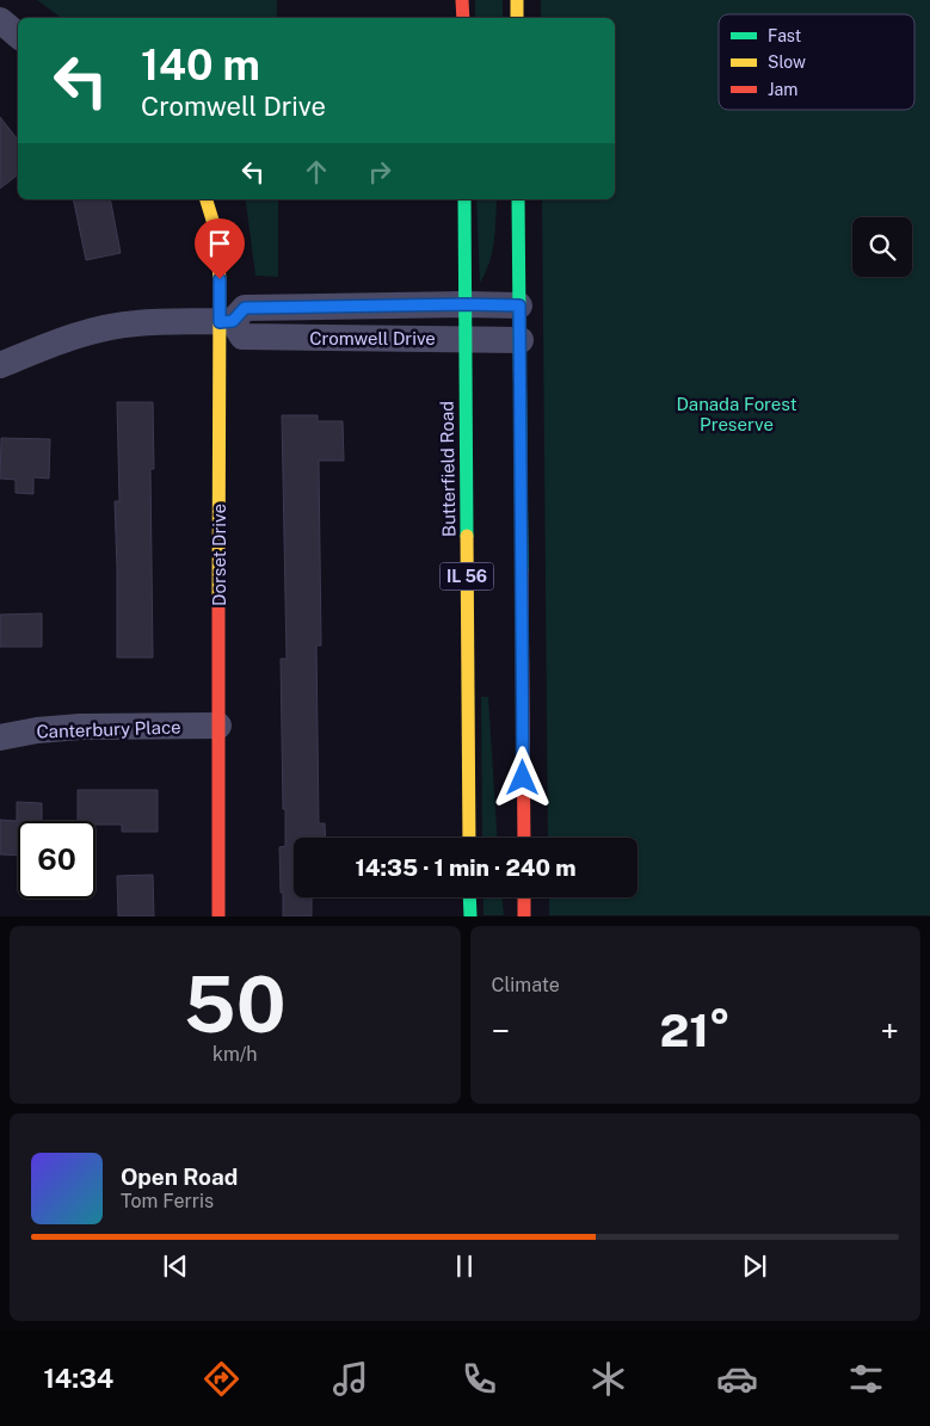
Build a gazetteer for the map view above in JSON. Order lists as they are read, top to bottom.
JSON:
{
  "streets": {
    "main road": ["Butterfield Road", "Dorset Drive", "IL 56"],
    "street": ["Cromwell Drive", "Canterbury Place"]
  },
  "crossings": [
    ["Cromwell Drive", "Butterfield Road"],
    ["Cromwell Drive", "Dorset Drive"],
    ["Dorset Drive", "Canterbury Place"]
  ],
  "parks": ["Danada Forest Preserve"],
  "legend": ["Fast", "Slow", "Jam"],
  "page": {
    "turn": ["140 m", "Cromwell Drive"],
    "limit": "60",
    "trip": "14:35 · 1 min · 240 m",
    "tile": [
      ["50", "km/h"],
      "Climate"
    ],
    "heat": ["−", "21°", "+"],
    "song": ["Open Road", "Tom Ferris"],
    "tabs": "14:34"
  }
}
